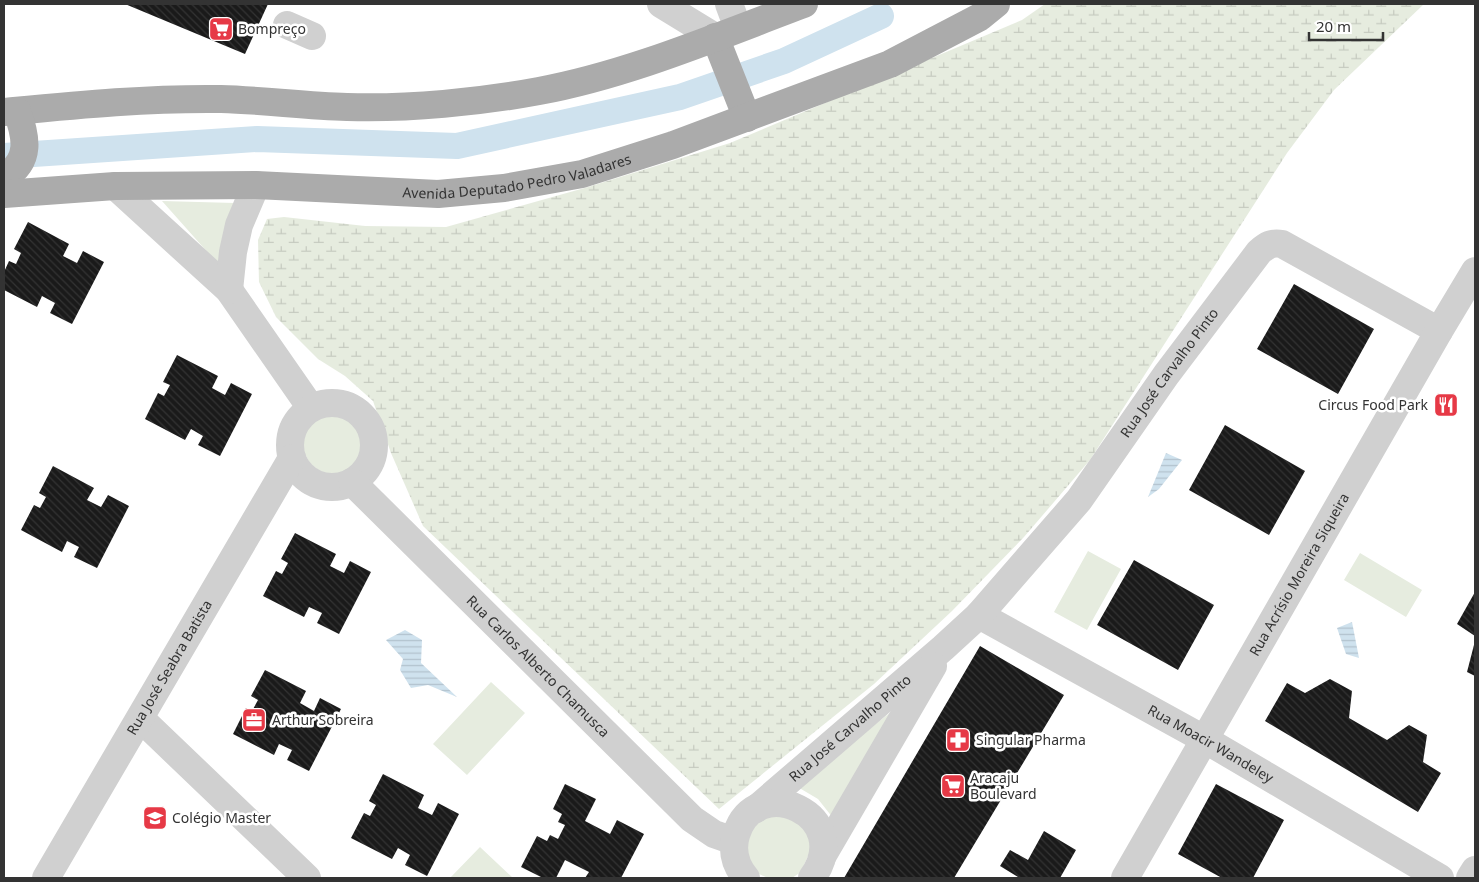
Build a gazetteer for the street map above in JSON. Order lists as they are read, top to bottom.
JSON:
{
  "streets": {
    "main road": ["Avenida Deputado Pedro Valadares"],
    "street": [
      "Rua José Carvalho Pinto",
      "Rua Acrísio Moreira Siqueira",
      "Rua Carlos Alberto Chamusca",
      "Rua José Seabra Batista",
      "Rua Moacir Wandeley"
    ]
  },
  "crossings": [
    ["Rua José Carvalho Pinto", "Rua Acrísio Moreira Siqueira"],
    ["Rua José Carvalho Pinto", "Rua Carlos Alberto Chamusca"],
    ["Rua José Carvalho Pinto", "Rua Moacir Wandeley"],
    ["Rua Acrísio Moreira Siqueira", "Rua Moacir Wandeley"],
    ["Rua Carlos Alberto Chamusca", "Rua José Seabra Batista"]
  ],
  "places": {
    "supermarket": ["Bompreço", "Aracaju Boulevard"],
    "restaurant": ["Circus Food Park"],
    "office": ["Arthur Sobreira"],
    "pharmacy": ["Singular Pharma"],
    "school or university": ["Colégio Master"]
  },
  "scale_bar": "20 m"
}
